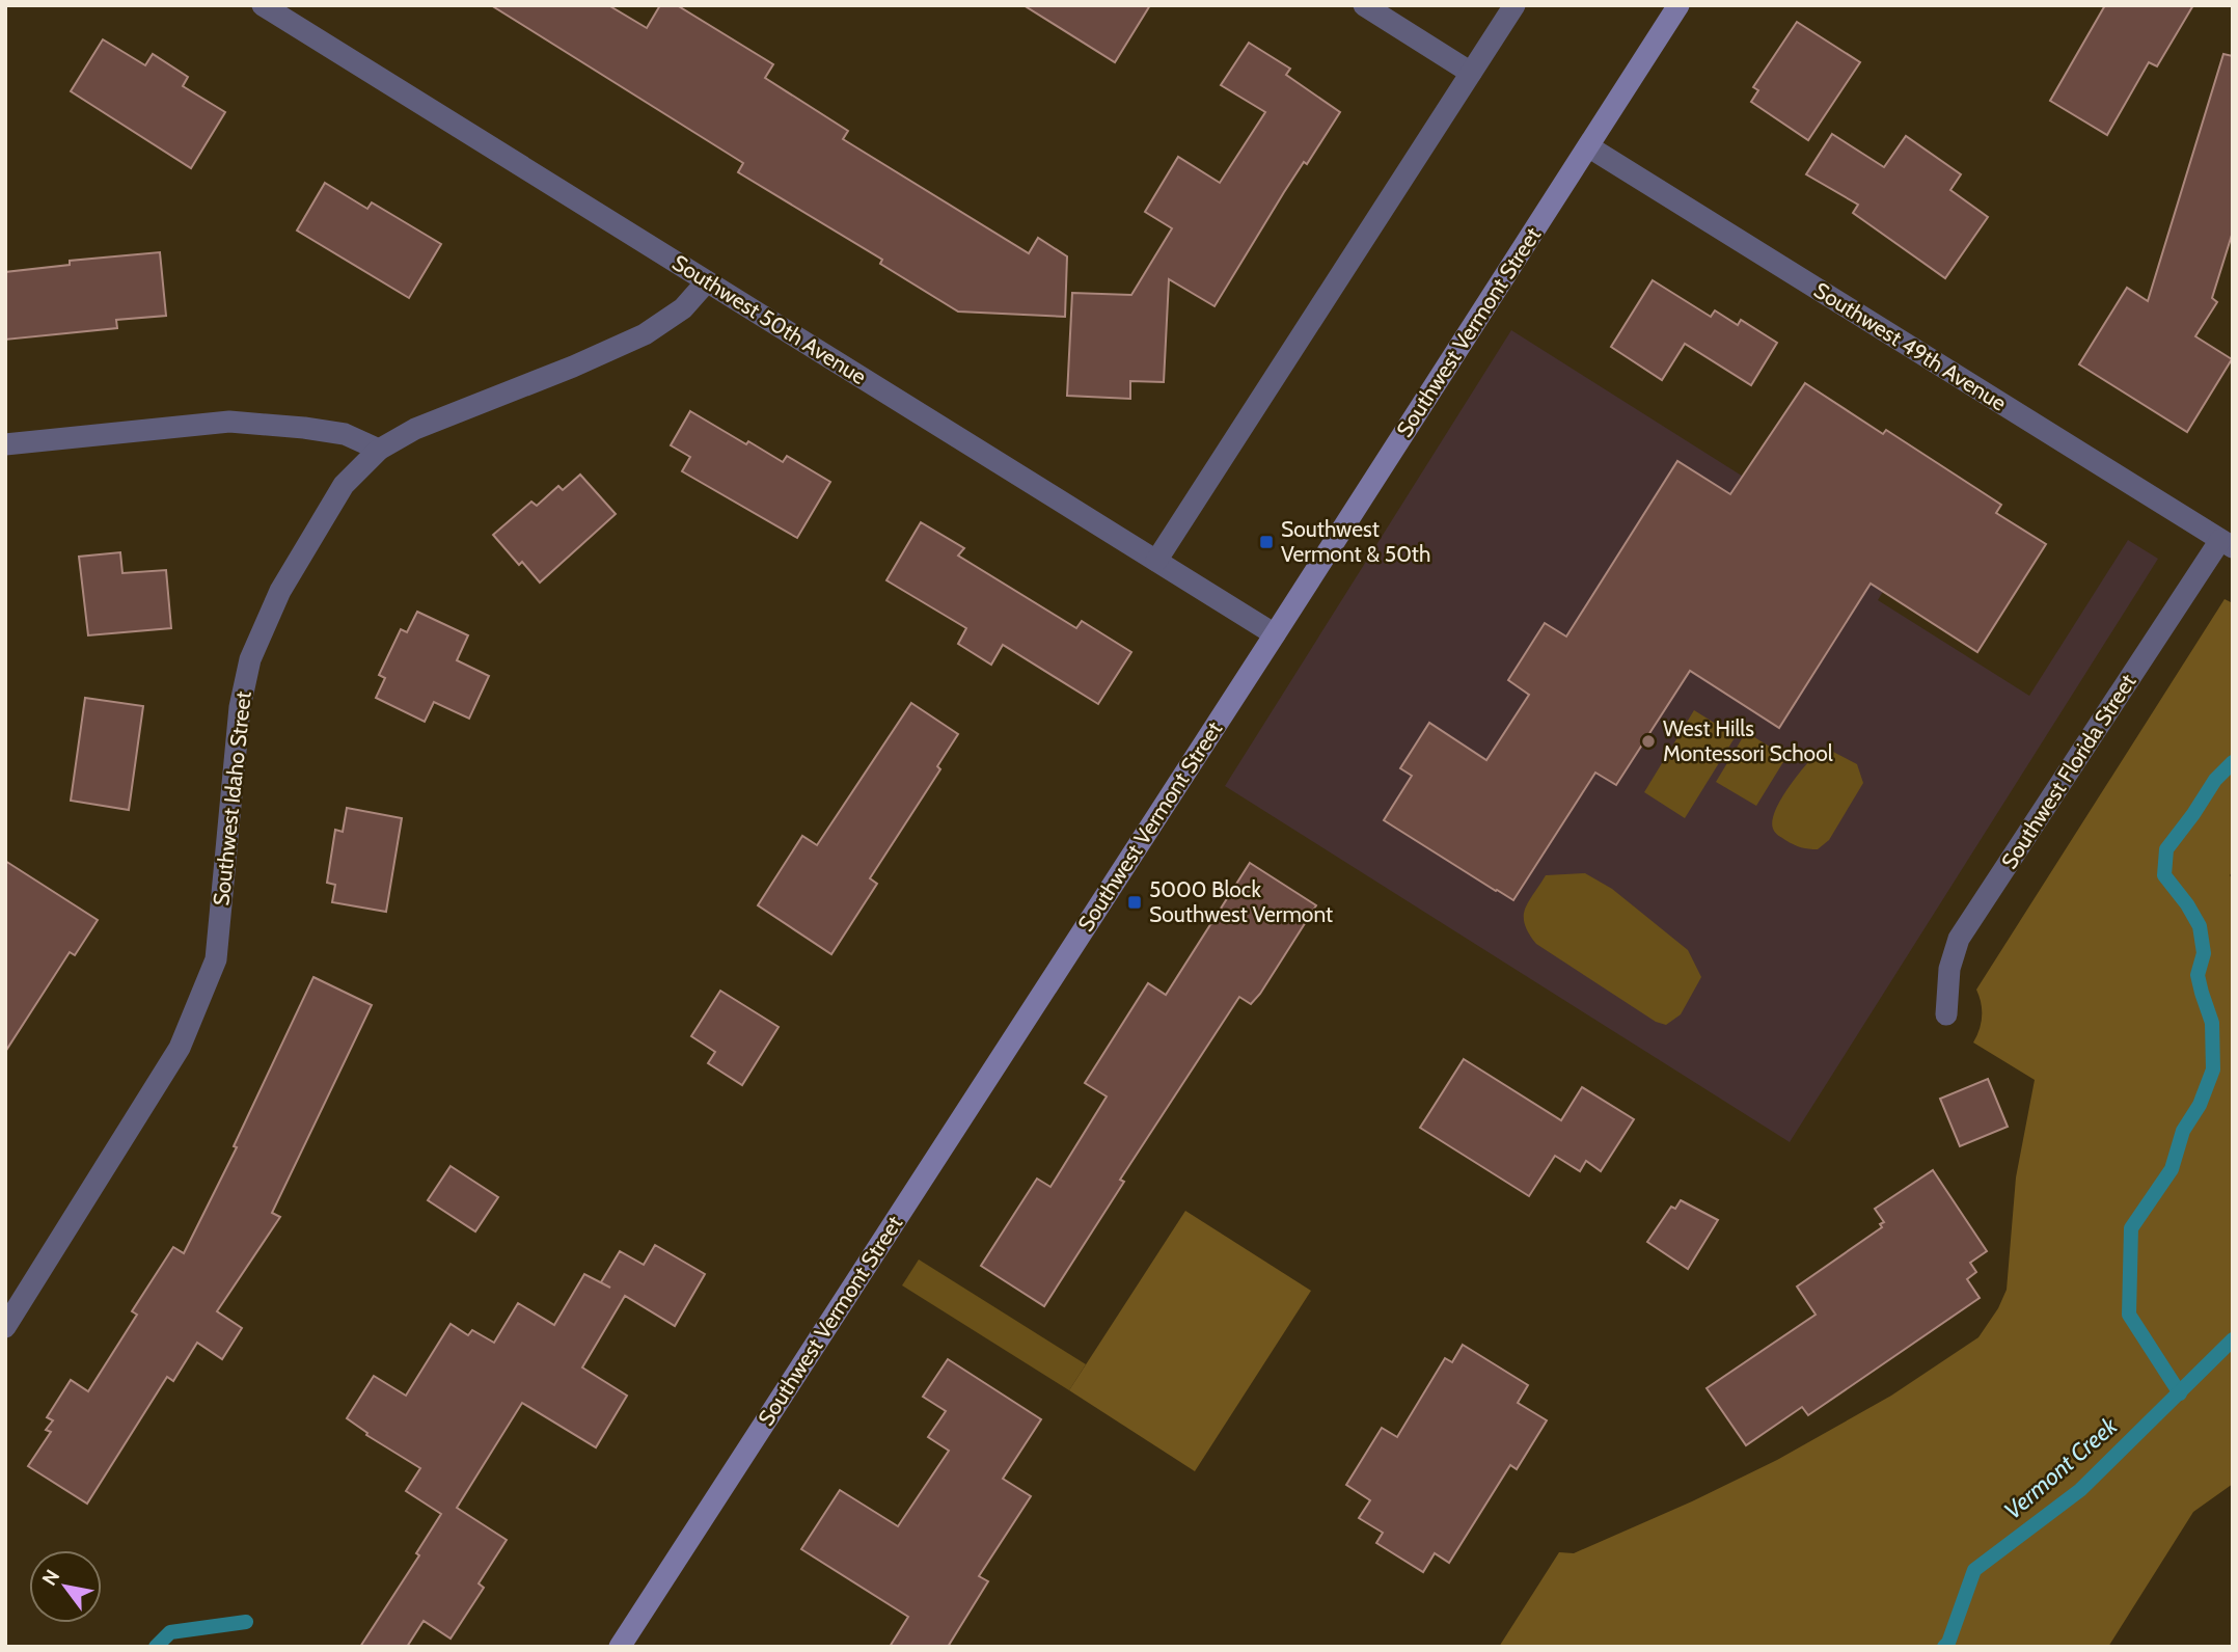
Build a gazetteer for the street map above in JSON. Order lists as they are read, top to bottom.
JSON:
{
  "streets": {
    "main road": ["Southwest Vermont Street"],
    "street": [
      "Southwest 50th Avenue",
      "Southwest 49th Avenue",
      "Southwest Florida Street",
      "Southwest Idaho Street"
    ]
  },
  "crossings": [
    ["Southwest 50th Avenue", "Southwest Vermont Street"],
    ["Southwest 50th Avenue", "Southwest Idaho Street"],
    ["Southwest Vermont Street", "Southwest 49th Avenue"],
    ["Southwest 49th Avenue", "Southwest Florida Street"]
  ],
  "water": ["Vermont Creek"],
  "places": {
    "transit": ["Southwest Vermont & 50th", "5000 Block Southwest Vermont"],
    "other": ["West Hills Montessori School"]
  },
  "north": "top left"
}
